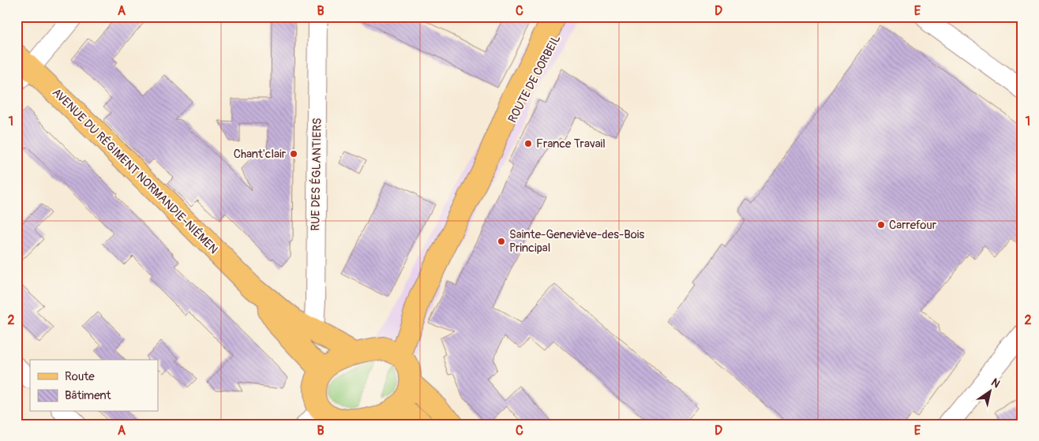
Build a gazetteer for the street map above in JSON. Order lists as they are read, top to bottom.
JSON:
{
  "streets": {
    "main road": ["ROUTE DE CORBEIL", "AVENUE DU RÉGIMENT NORMANDIE-NIÉMEN"],
    "street": ["RUE DES ÉGLANTIERS"]
  },
  "crossings": [
    ["ROUTE DE CORBEIL", "AVENUE DU RÉGIMENT NORMANDIE-NIÉMEN"],
    ["AVENUE DU RÉGIMENT NORMANDIE-NIÉMEN", "RUE DES ÉGLANTIERS"]
  ],
  "places": [
    "France Travail",
    "Chant'clair",
    "Carrefour",
    "Sainte-Geneviève-des-Bois Principal"
  ],
  "legend": ["Route", "Bâtiment"],
  "north": "top right",
  "grid": {
    "columns": [
      "A",
      "B",
      "C",
      "D",
      "E"
    ],
    "rows": ["1", "2"]
  }
}
